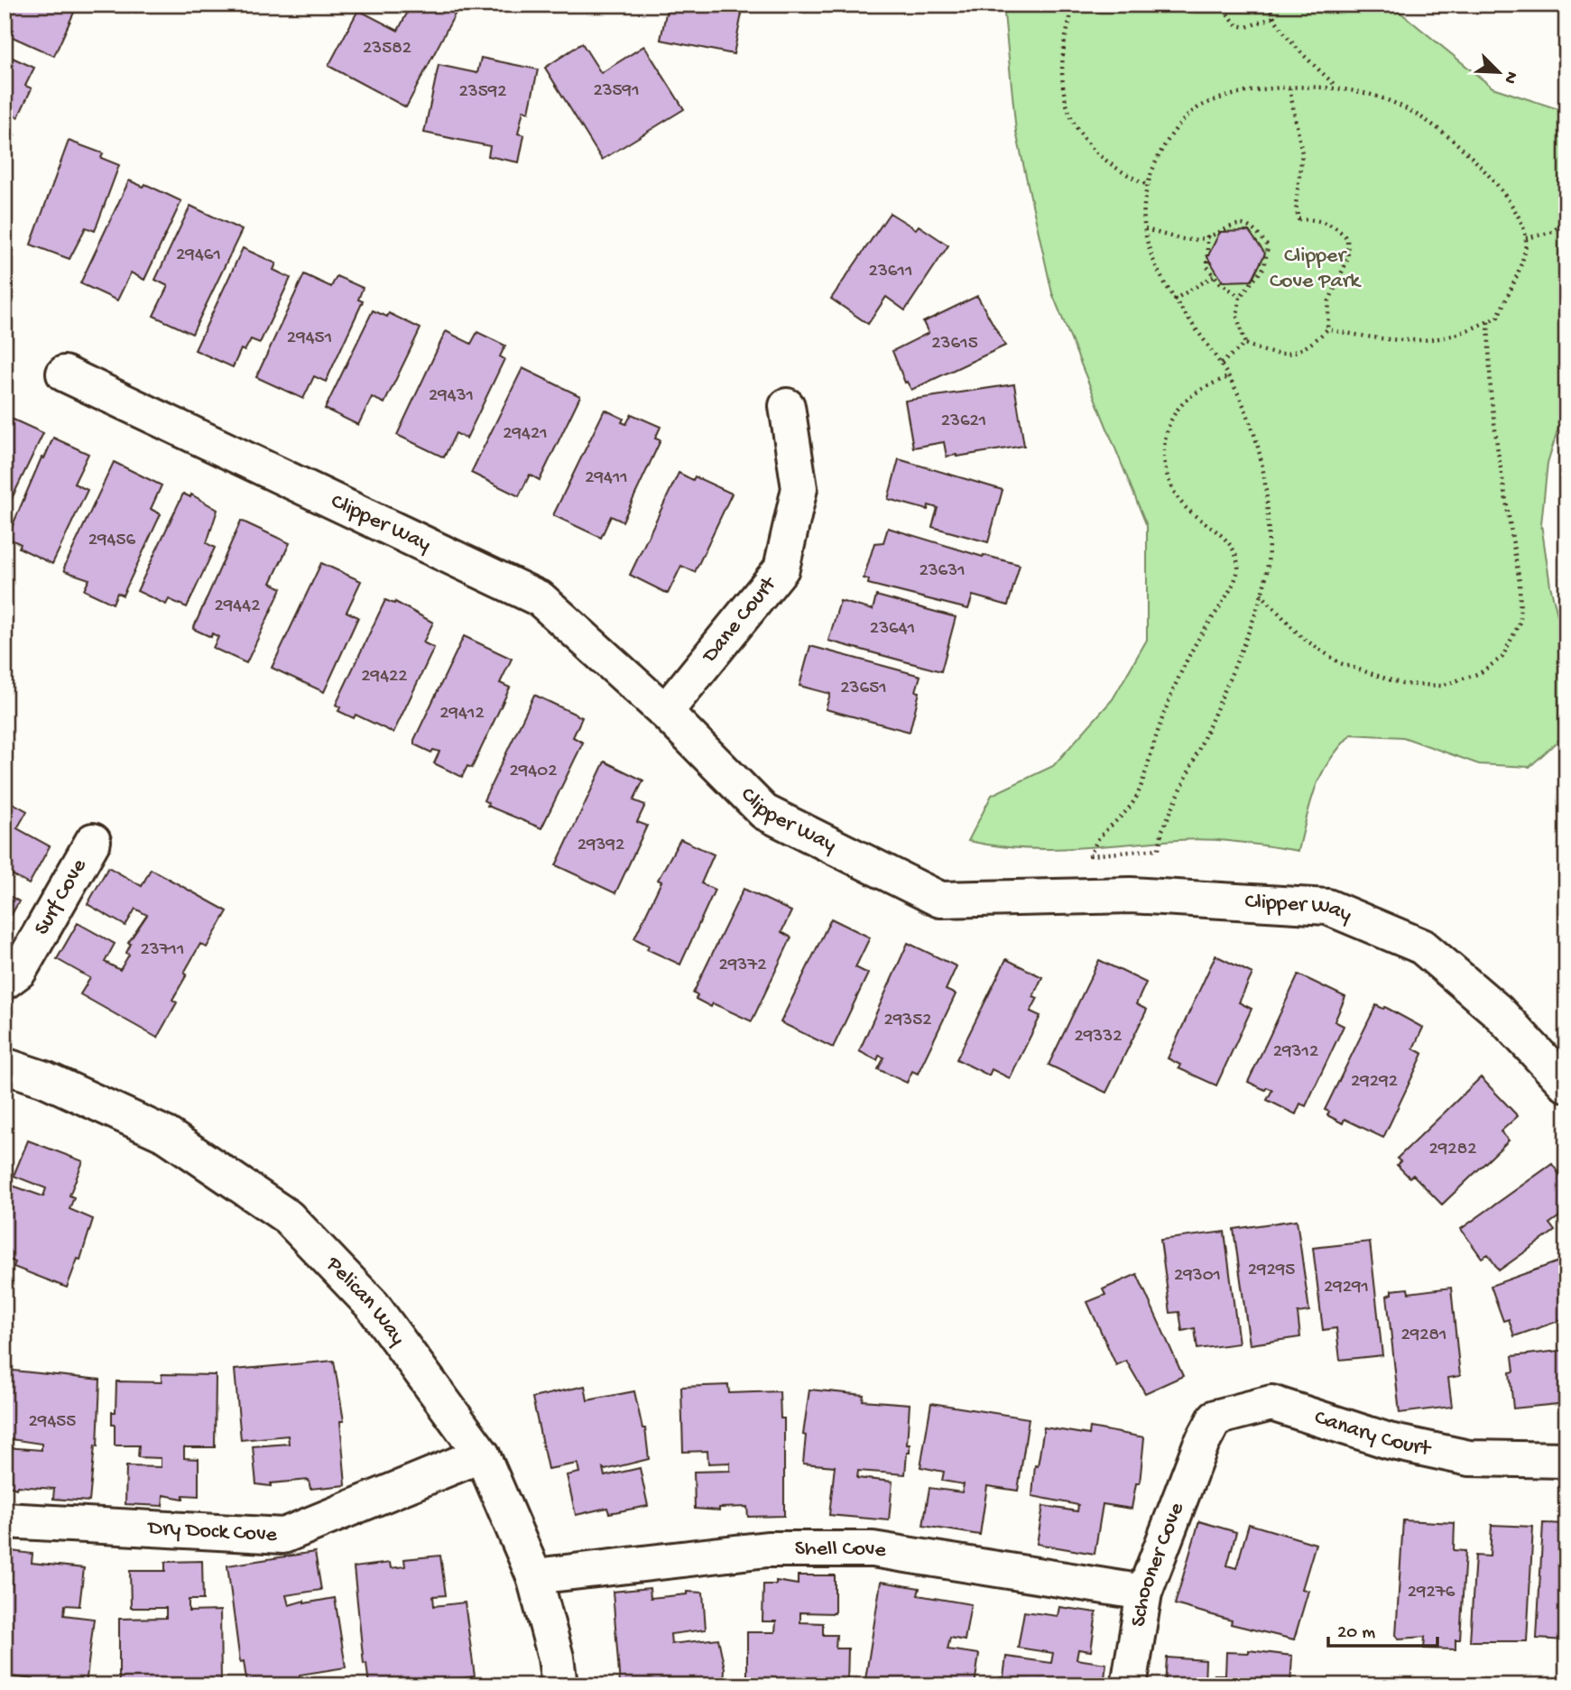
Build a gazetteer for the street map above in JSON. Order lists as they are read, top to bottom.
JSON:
{
  "streets": {
    "street": [
      "Clipper Way",
      "Dane Court",
      "Surf Cove",
      "Pelican Way",
      "Canary Court",
      "Dry Dock Cove",
      "Shell Cove",
      "Schooner Cove"
    ]
  },
  "crossings": [
    ["Clipper Way", "Dane Court"],
    ["Pelican Way", "Dry Dock Cove"],
    ["Pelican Way", "Shell Cove"],
    ["Canary Court", "Schooner Cove"],
    ["Shell Cove", "Schooner Cove"]
  ],
  "parks": ["Clipper Cove Park"],
  "house_numbers": [
    "23582",
    "23591",
    "23592",
    "29461",
    "23611",
    "29451",
    "23615",
    "29431",
    "23621",
    "29421",
    "29411",
    "29456",
    "23631",
    "29442",
    "23641",
    "29422",
    "23651",
    "29412",
    "29402",
    "29392",
    "23711",
    "29372",
    "29352",
    "29332",
    "29312",
    "29292",
    "29282",
    "29295",
    "29301",
    "29291",
    "29281",
    "29455",
    "29276"
  ],
  "scale_bar": "20 m",
  "north": "bottom right"
}
